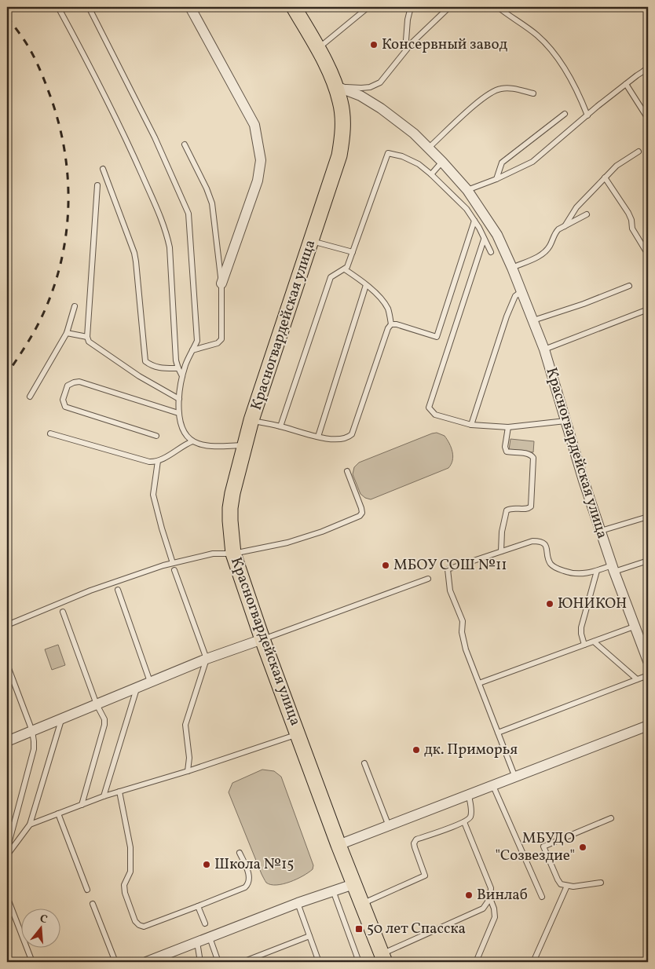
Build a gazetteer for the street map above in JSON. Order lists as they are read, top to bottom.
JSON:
{
  "streets": {
    "main road": ["Красногвардейская улица"]
  },
  "places": {
    "other": [
      "Консервный завод",
      "МБОУ СОШ №11",
      "ЮНИКОН",
      "дк. Приморья",
      "МБУДО \"Созвездие\"",
      "Школа №15",
      "Винлаб"
    ],
    "transit": ["50 лет Спасска"]
  },
  "north": "top"
}
